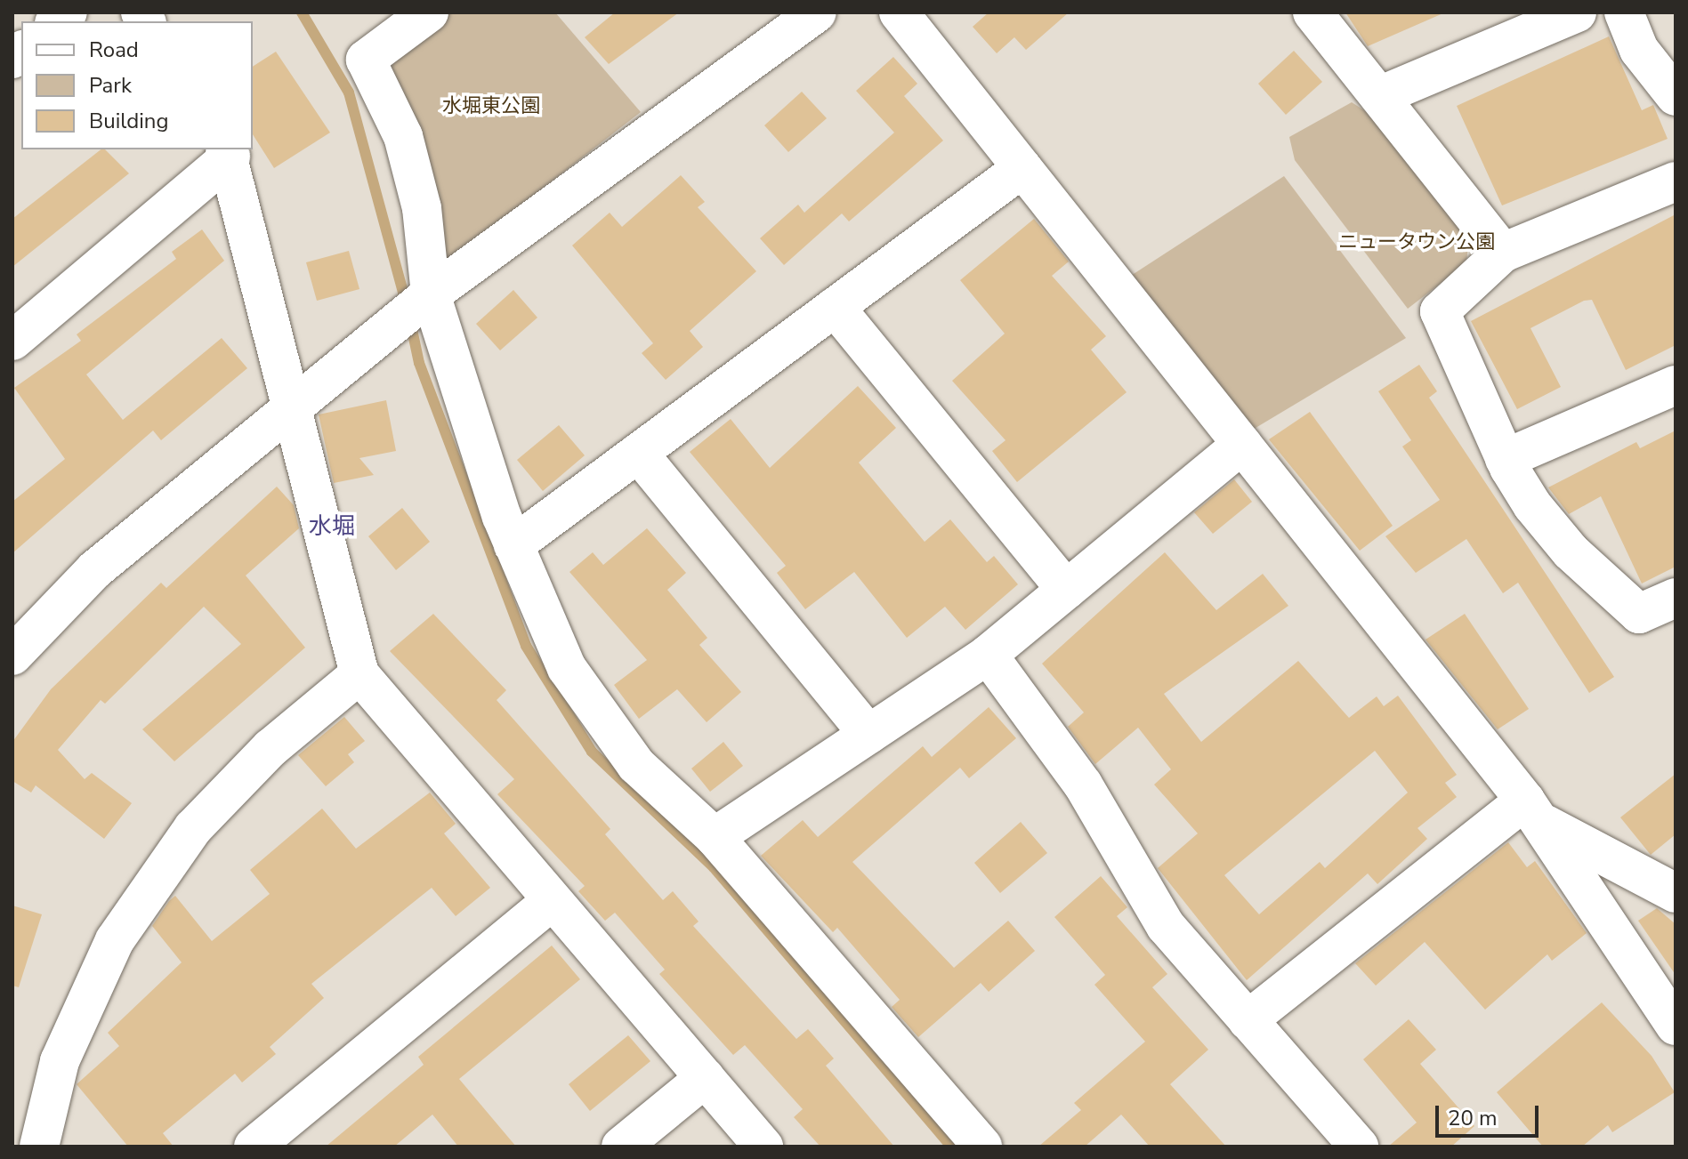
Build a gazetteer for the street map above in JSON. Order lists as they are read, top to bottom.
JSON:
{
  "districts": ["水堀"],
  "parks": ["水堀東公園", "ニュータウン公園"],
  "legend": ["Road", "Park", "Building"],
  "scale_bar": "20 m"
}
